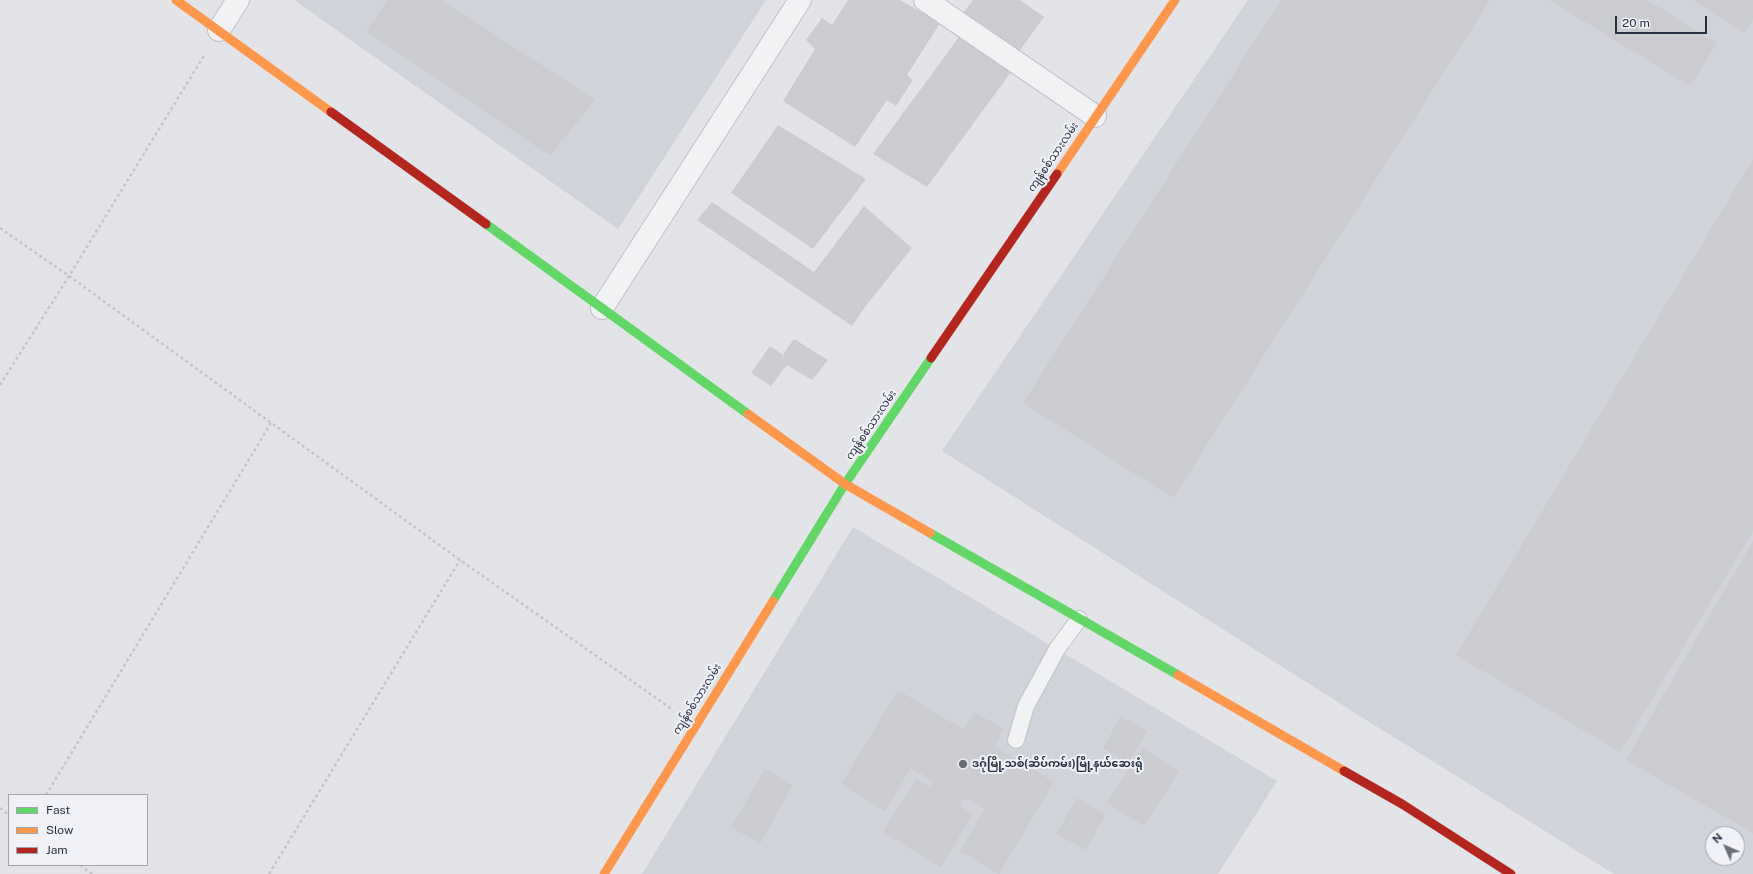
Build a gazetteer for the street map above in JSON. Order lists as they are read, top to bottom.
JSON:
{
  "streets": {
    "street": ["ကျန်စစ်သားလမ်း"]
  },
  "places": ["ဒဂုံမြို့သစ်(ဆိပ်ကမ်း)မြို့နယ်ဆေးရုံ"],
  "legend": ["Fast", "Slow", "Jam"],
  "scale_bar": "20 m",
  "north": "top left"
}
